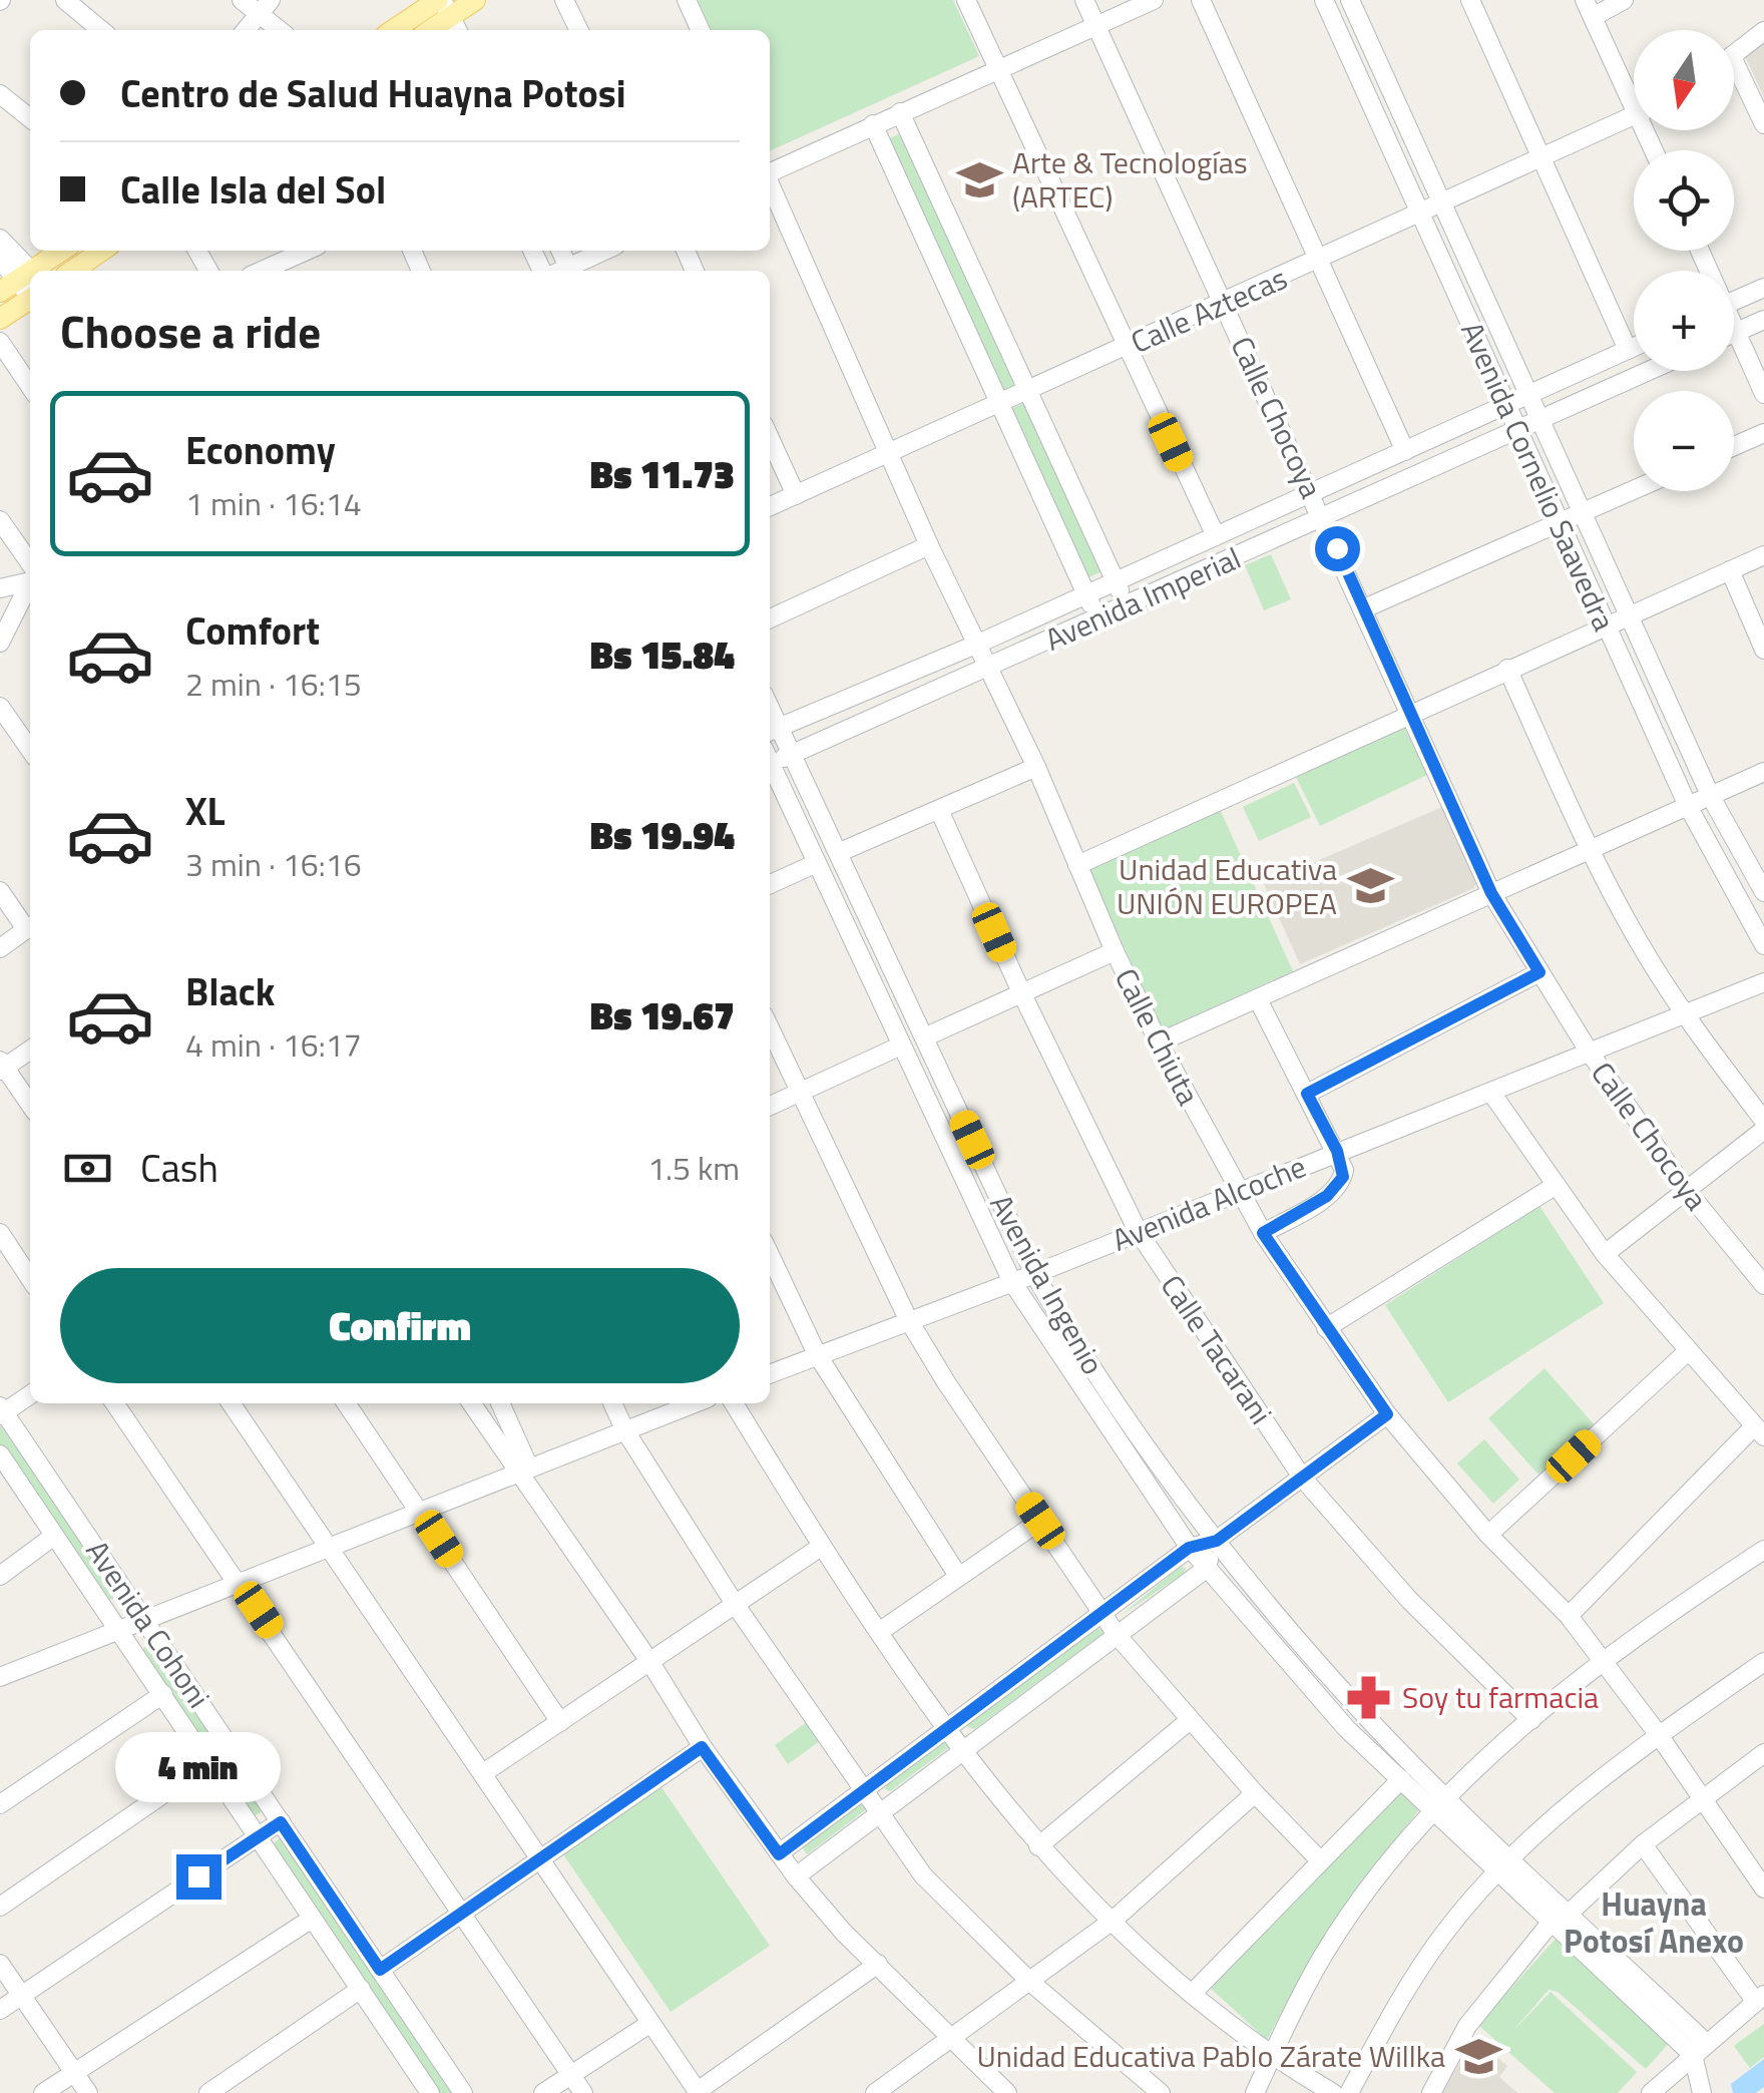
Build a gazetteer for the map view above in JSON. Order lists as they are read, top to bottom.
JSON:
{
  "streets": {
    "street": [
      "Calle Aztecas",
      "Calle Chocoya",
      "Avenida Cornelio Saavedra",
      "Avenida Imperial",
      "Calle Chiuta",
      "Avenida Alcoche",
      "Avenida Ingenio",
      "Calle Tacarani",
      "Avenida Cohoni"
    ]
  },
  "crossings": [
    ["Calle Aztecas", "Calle Chocoya"],
    ["Calle Aztecas", "Avenida Cornelio Saavedra"],
    ["Calle Aztecas", "Calle Chiuta"],
    ["Calle Chocoya", "Avenida Imperial"],
    ["Calle Chocoya", "Avenida Alcoche"],
    ["Avenida Cornelio Saavedra", "Avenida Imperial"],
    ["Avenida Imperial", "Calle Chiuta"],
    ["Avenida Imperial", "Avenida Ingenio"],
    ["Calle Chiuta", "Avenida Alcoche"],
    ["Avenida Alcoche", "Avenida Ingenio"],
    ["Avenida Alcoche", "Calle Tacarani"]
  ],
  "districts": ["Huayna Potosí Anexo"],
  "places": {
    "school or university": ["Arte & Tecnologías (ARTEC)", "Unidad Educativa UNIÓN EUROPEA", "Unidad Educativa Pablo Zárate Willka"],
    "pharmacy": ["Soy tu farmacia"]
  },
  "north": "bottom",
  "page": {
    "map_buttons": ["+", "−"],
    "banner": ["Centro de Salud Huayna Potosi", "Calle Isla del Sol"],
    "heading": "Choose a ride",
    "list": [
      {
        "name": "Economy",
        "note": "1 min · 16:14",
        "value": "Bs 11.73"
      },
      {
        "name": "Comfort",
        "note": "2 min · 16:15",
        "value": "Bs 15.84"
      },
      {
        "name": "XL",
        "note": "3 min · 16:16",
        "value": "Bs 19.94"
      },
      {
        "name": "Black",
        "note": "4 min · 16:17",
        "value": "Bs 19.67"
      }
    ],
    "pay": ["Cash", "1.5 km"],
    "buttons": "Confirm",
    "bubble": "4 min"
  }
}
